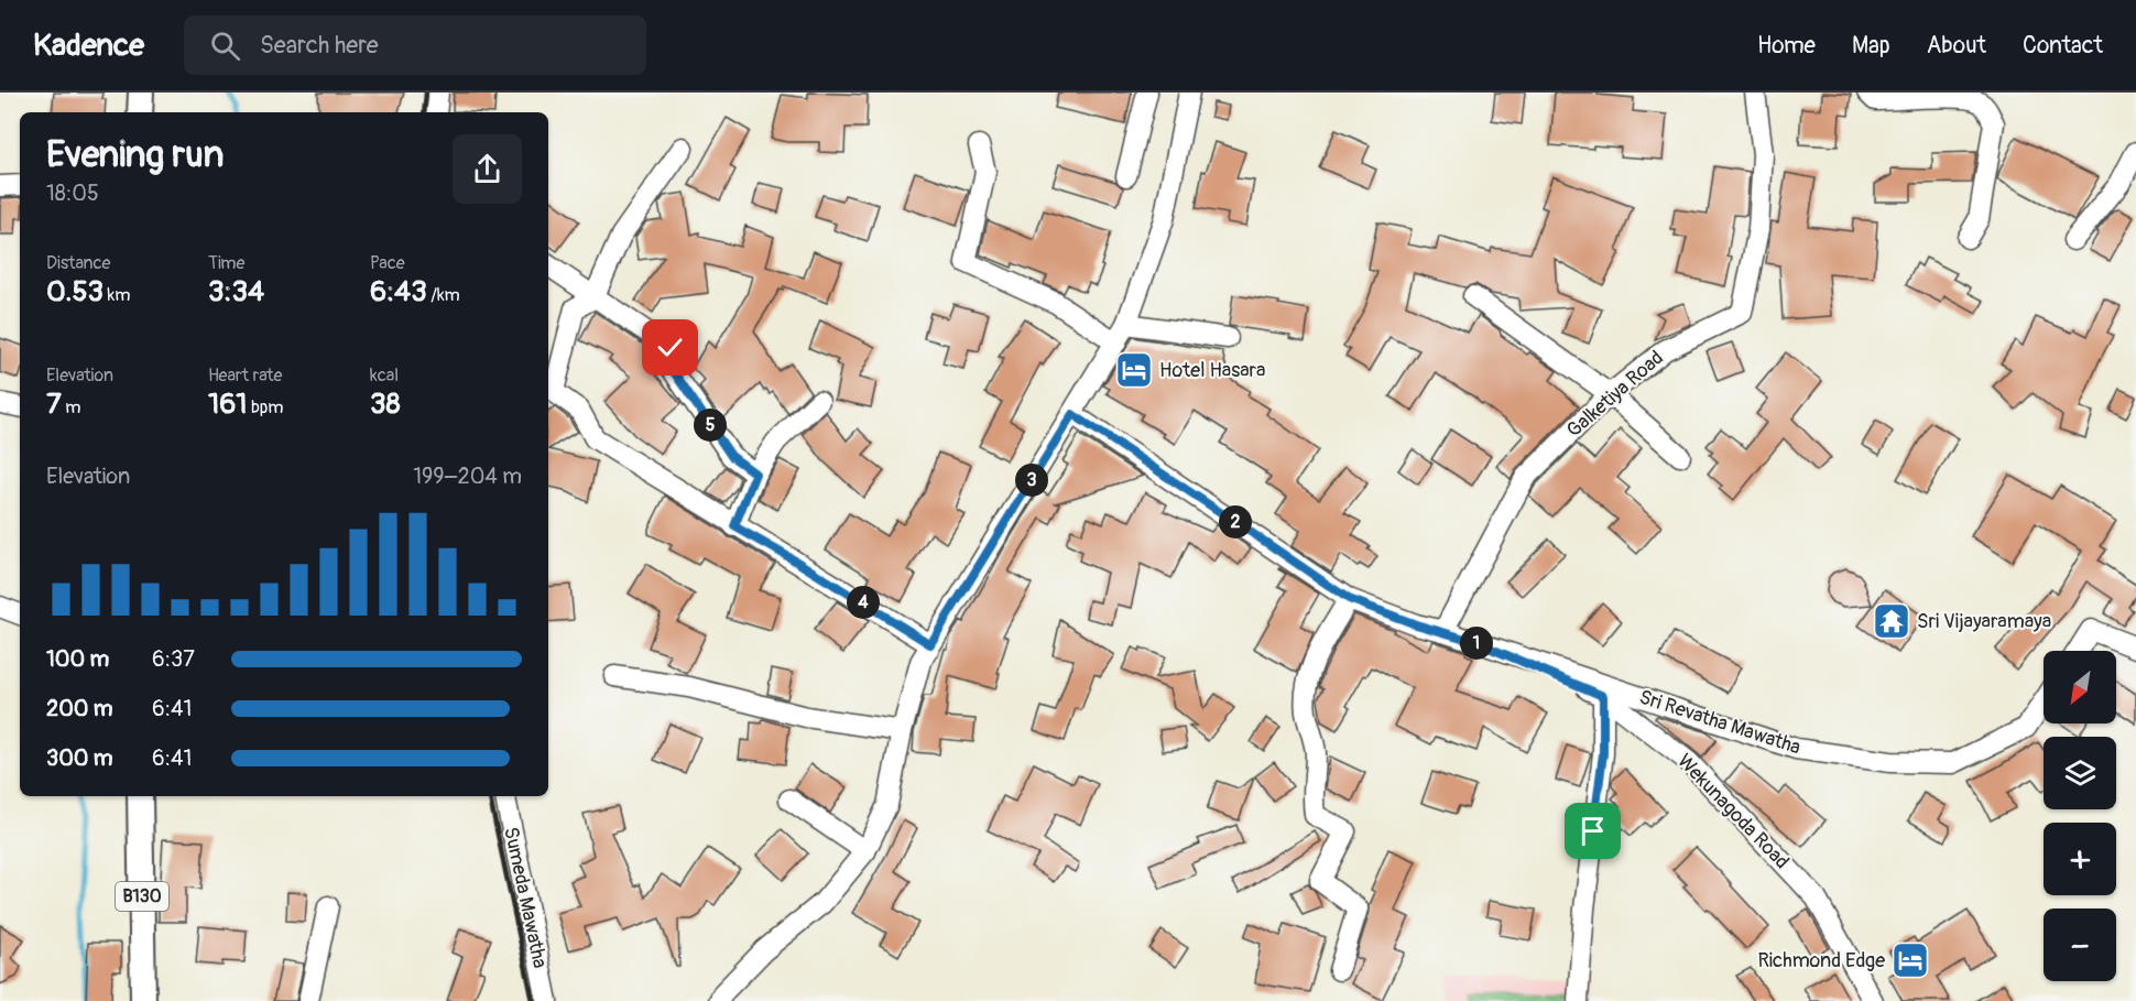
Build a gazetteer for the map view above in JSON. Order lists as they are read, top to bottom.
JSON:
{
  "streets": {
    "main road": ["B130"],
    "street": [
      "Galketiya Road",
      "Sri Revatha Mawatha",
      "Wekunagoda Road",
      "Sumeda Mawatha"
    ]
  },
  "crossings": [
    ["Galketiya Road", "Sri Revatha Mawatha"],
    ["Sri Revatha Mawatha", "Wekunagoda Road"]
  ],
  "places": {
    "hotel": ["Hotel Hasara", "Richmond Edge"],
    "temple": ["Sri Vijayaramaya"]
  },
  "north": "bottom left",
  "page": {
    "header": "Kadence",
    "search": "Search here",
    "nav": [
      "Home",
      "Map",
      "About",
      "Contact"
    ],
    "heading": ["Evening run", "18:05"],
    "stats": [
      ["Distance", "0.53 km"],
      ["Time", "3:34"],
      ["Pace", "6:43 /km"],
      ["Elevation", "7 m"],
      ["Heart rate", "161 bpm"],
      ["kcal", "38"]
    ],
    "pins": [
      "5",
      "3",
      "2",
      "4",
      "1"
    ],
    "chart": ["Elevation", "199–204 m"],
    "list": [
      {
        "name": "100 m",
        "note": "6:37"
      },
      {
        "name": "200 m",
        "note": "6:41"
      },
      {
        "name": "300 m",
        "note": "6:41"
      }
    ],
    "map_buttons": ["+", "−"]
  }
}
